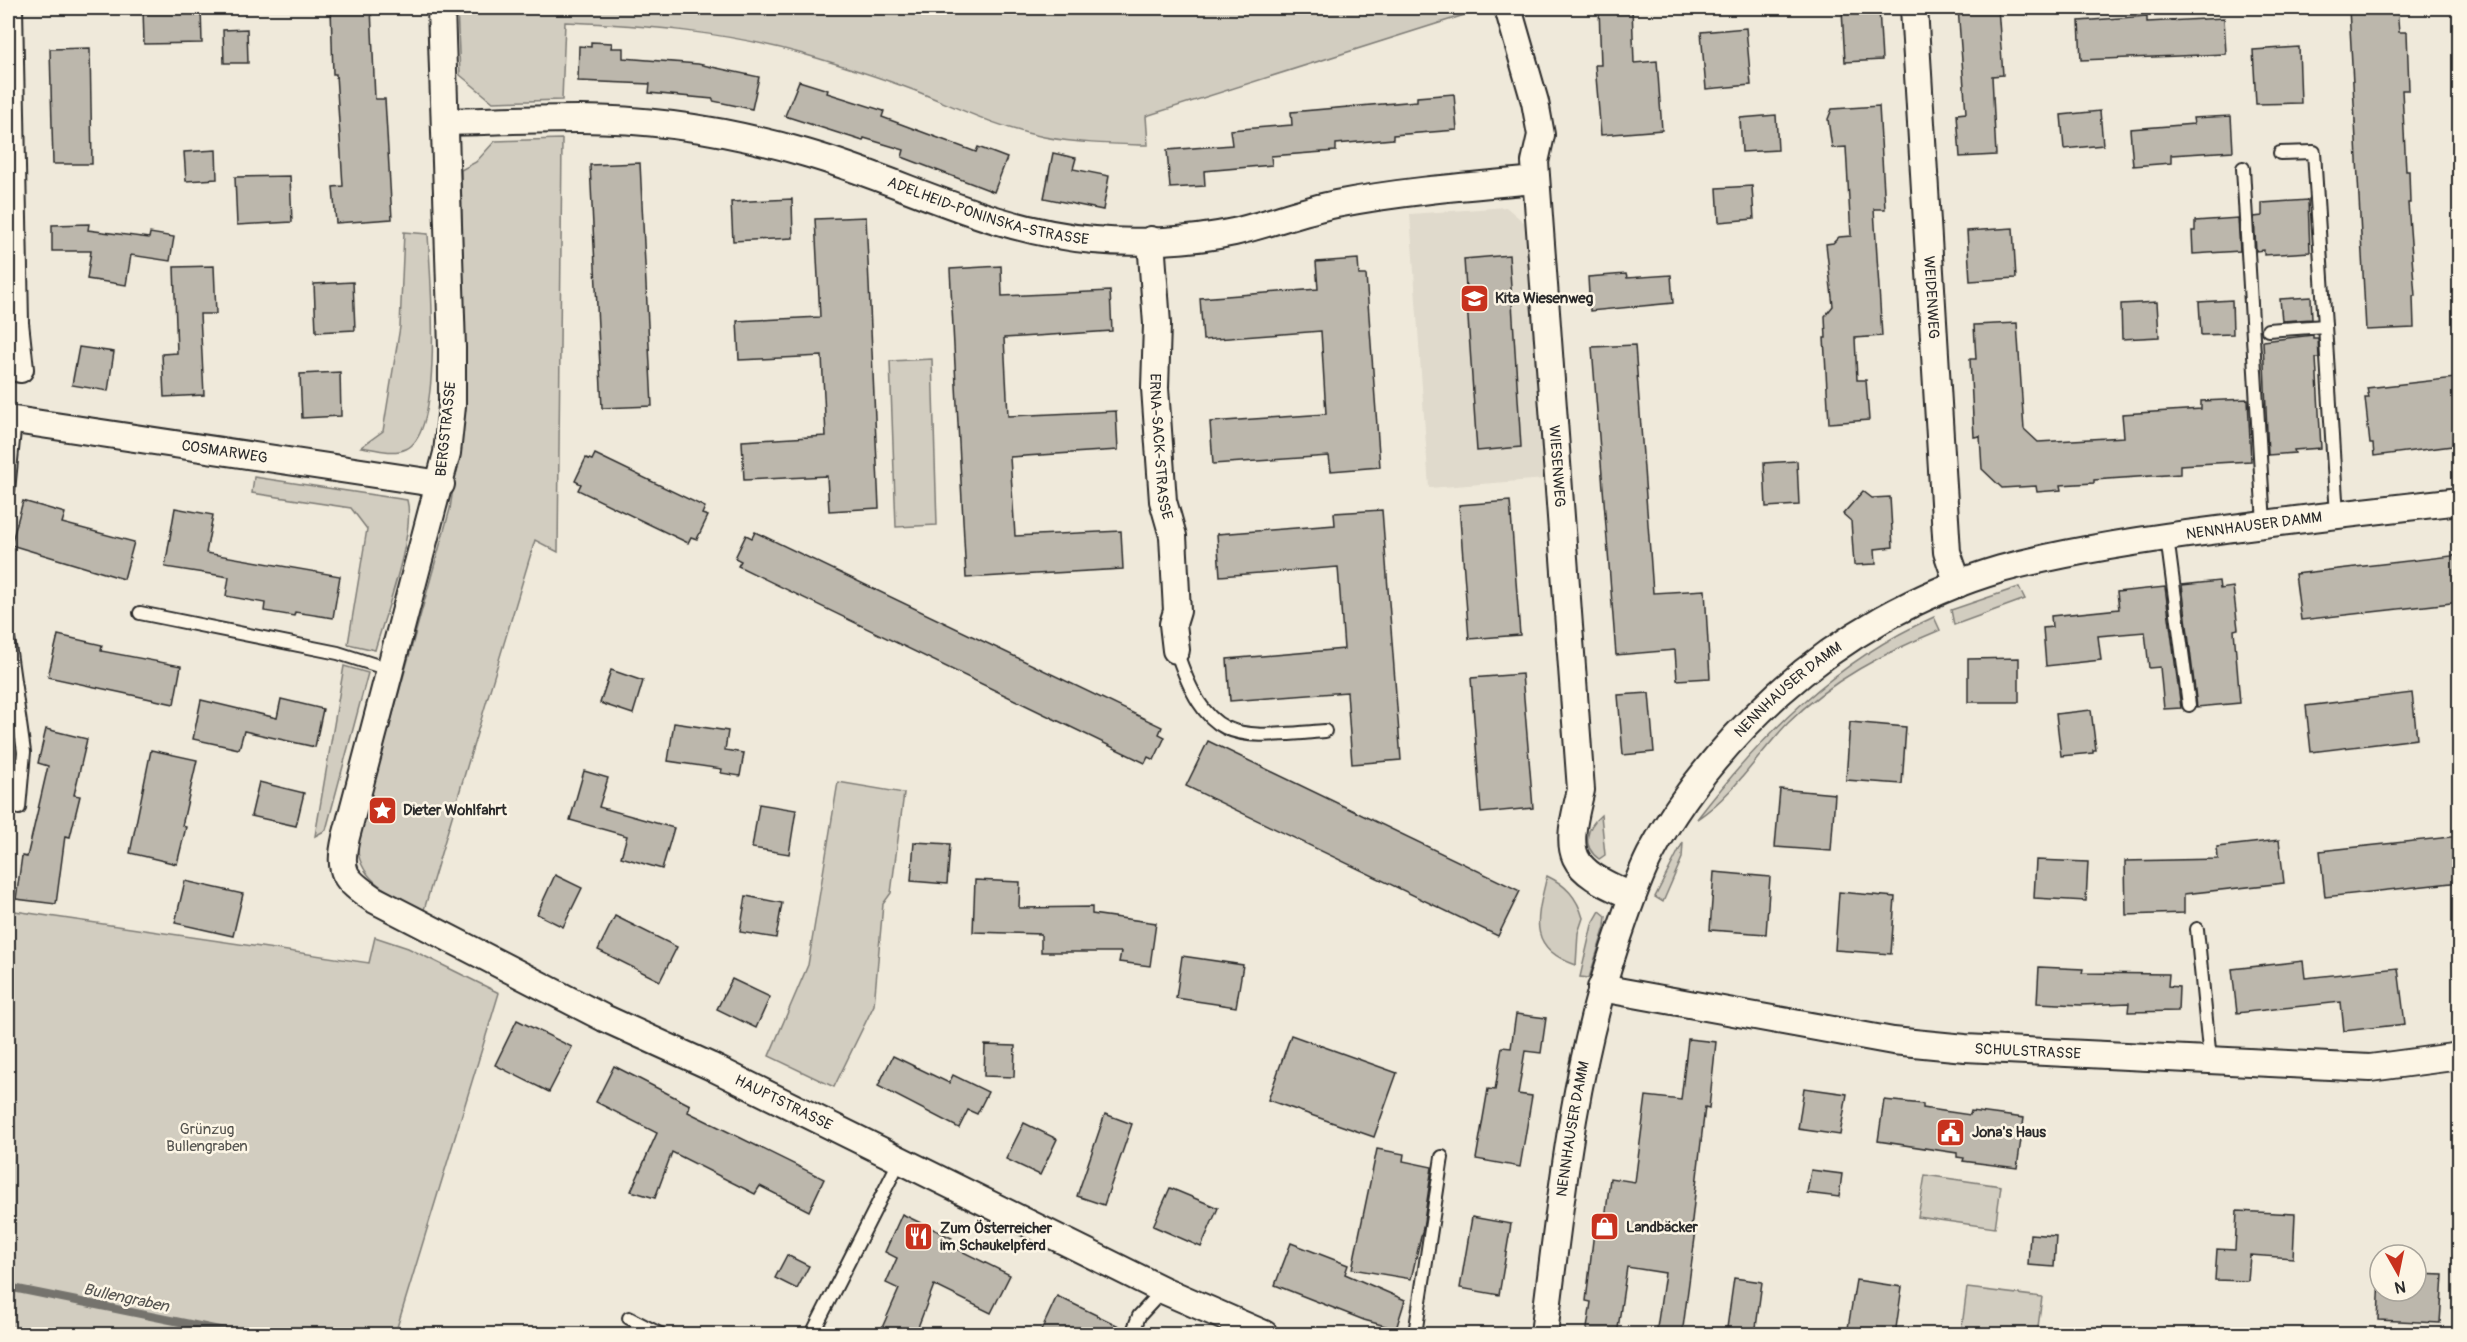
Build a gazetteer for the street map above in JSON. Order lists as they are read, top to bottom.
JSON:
{
  "streets": {
    "street": [
      "ADELHEID-PONINSKA-STRASSE",
      "WEIDENWEG",
      "BERGSTRASSE",
      "ERNA-SACK-STRASSE",
      "COSMARWEG",
      "WIESENWEG",
      "NENNHAUSER DAMM",
      "SCHULSTRASSE",
      "HAUPTSTRASSE"
    ]
  },
  "crossings": [
    ["ADELHEID-PONINSKA-STRASSE", "BERGSTRASSE"],
    ["ADELHEID-PONINSKA-STRASSE", "ERNA-SACK-STRASSE"],
    ["ADELHEID-PONINSKA-STRASSE", "WIESENWEG"],
    ["WEIDENWEG", "NENNHAUSER DAMM"],
    ["BERGSTRASSE", "COSMARWEG"],
    ["BERGSTRASSE", "HAUPTSTRASSE"],
    ["WIESENWEG", "NENNHAUSER DAMM"],
    ["NENNHAUSER DAMM", "SCHULSTRASSE"]
  ],
  "water": ["Bullengraben"],
  "parks": ["Grünzug Bullengraben"],
  "places": {
    "school or university": ["Kita Wiesenweg"],
    "place": ["Dieter Wohlfahrt"],
    "public building": ["Jona's Haus"],
    "shop": ["Landbäcker"],
    "restaurant": ["Zum Österreicher im Schaukelpferd"]
  },
  "north": "bottom"
}
